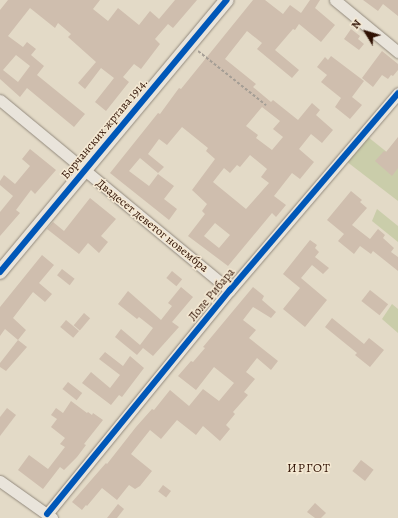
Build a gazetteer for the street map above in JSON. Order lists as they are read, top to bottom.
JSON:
{
  "streets": {
    "street": ["Борчанских жртава 1914.", "Двадесет деветог новембра", "Лоле Рибара"]
  },
  "crossings": [
    ["Борчанских жртава 1914.", "Двадесет деветог новембра"],
    ["Двадесет деветог новембра", "Лоле Рибара"]
  ],
  "districts": ["ИРГОТ"],
  "north": "top left"
}
